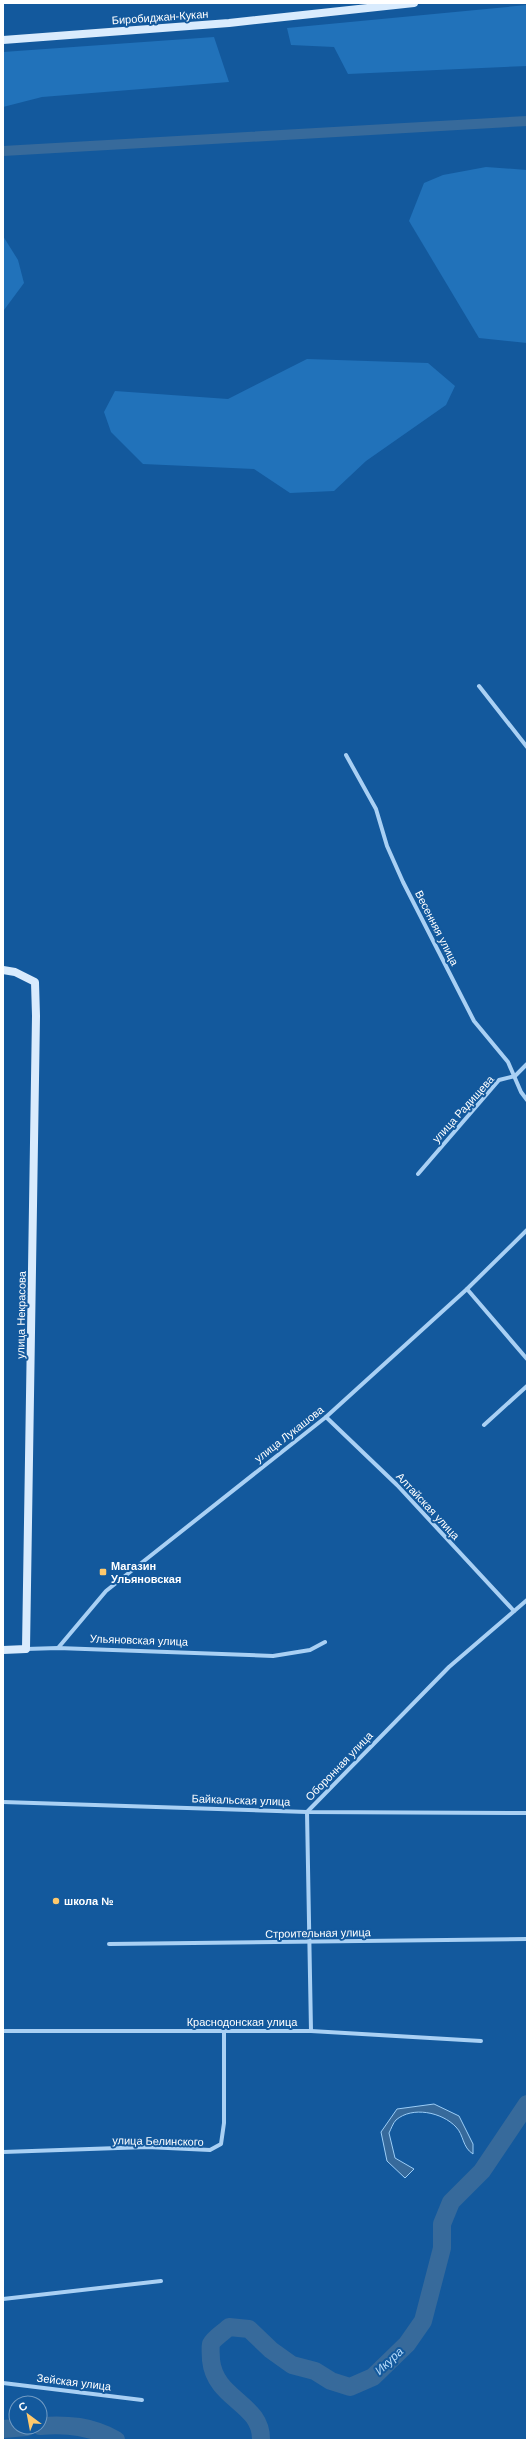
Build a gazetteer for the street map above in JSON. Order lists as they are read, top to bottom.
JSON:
{
  "streets": {
    "street": [
      "Биробиджан-Кукан",
      "Весенняя улица",
      "улица Радищева",
      "улица Некрасова",
      "улица Лукашова",
      "Алтайская улица",
      "Ульяновская улица",
      "Оборонная улица",
      "Байкальская улица",
      "Строительная улица",
      "Краснодонская улица",
      "улица Белинского",
      "Зейская улица"
    ]
  },
  "crossings": [
    ["Весенняя улица", "улица Радищева"],
    ["улица Некрасова", "Ульяновская улица"],
    ["улица Лукашова", "Алтайская улица"],
    ["улица Лукашова", "Ульяновская улица"],
    ["Алтайская улица", "Оборонная улица"],
    ["Оборонная улица", "Байкальская улица"],
    ["Оборонная улица", "Строительная улица"],
    ["Оборонная улица", "Краснодонская улица"],
    ["Краснодонская улица", "улица Белинского"]
  ],
  "water": ["Икура"],
  "places": {
    "transit": ["Магазин Ульяновская"],
    "other": ["школа №"]
  },
  "north": "top left"
}
